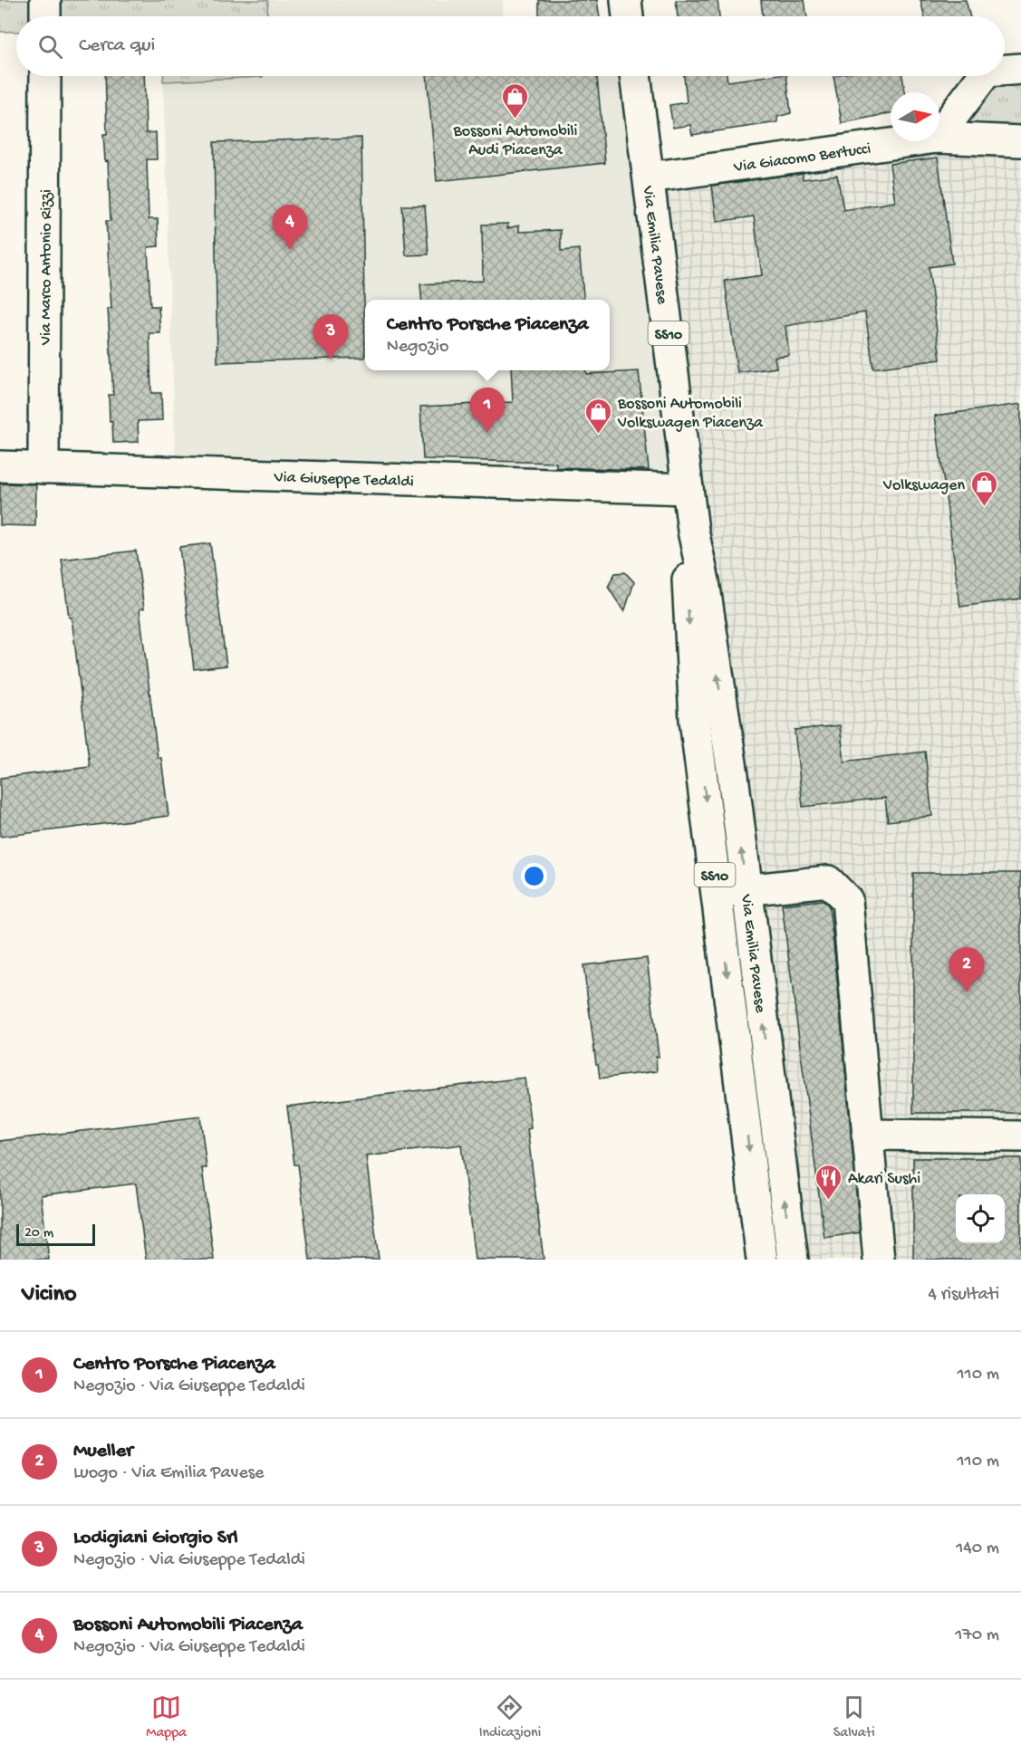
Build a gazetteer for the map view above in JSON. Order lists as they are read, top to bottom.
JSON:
{
  "streets": {
    "main road": [
      "Via Giacomo Bertucci",
      "Via Emilia Pavese",
      "Via Marco Antonio Rizzi",
      "SS10",
      "Via Giuseppe Tedaldi"
    ]
  },
  "crossings": [
    ["Via Giacomo Bertucci", "Via Emilia Pavese"],
    ["Via Emilia Pavese", "Via Giuseppe Tedaldi"],
    ["Via Marco Antonio Rizzi", "Via Giuseppe Tedaldi"]
  ],
  "places": {
    "shop": ["Bossoni Automobili Audi Piacenza", "Bossoni Automobili Volkswagen Piacenza", "Volkswagen"],
    "restaurant": ["Akari Sushi"]
  },
  "scale_bar": "20 m",
  "north": "right",
  "page": {
    "search": "Cerca qui",
    "pins": [
      "4",
      "3",
      "1",
      "2"
    ],
    "popup": ["Centro Porsche Piacenza", "Negozio"],
    "scale": "20 m",
    "heading": ["Vicino", "4 risultati"],
    "list": [
      {
        "mark": "1",
        "name": "Centro Porsche Piacenza",
        "note": "Negozio · Via Giuseppe Tedaldi",
        "value": "110 m"
      },
      {
        "mark": "2",
        "name": "Mueller",
        "note": "Luogo · Via Emilia Pavese",
        "value": "110 m"
      },
      {
        "mark": "3",
        "name": "Lodigiani Giorgio Srl",
        "note": "Negozio · Via Giuseppe Tedaldi",
        "value": "140 m"
      },
      {
        "mark": "4",
        "name": "Bossoni Automobili Piacenza",
        "note": "Negozio · Via Giuseppe Tedaldi",
        "value": "170 m"
      }
    ],
    "nav": ["Mappa", "Indicazioni", "Salvati"]
  }
}
